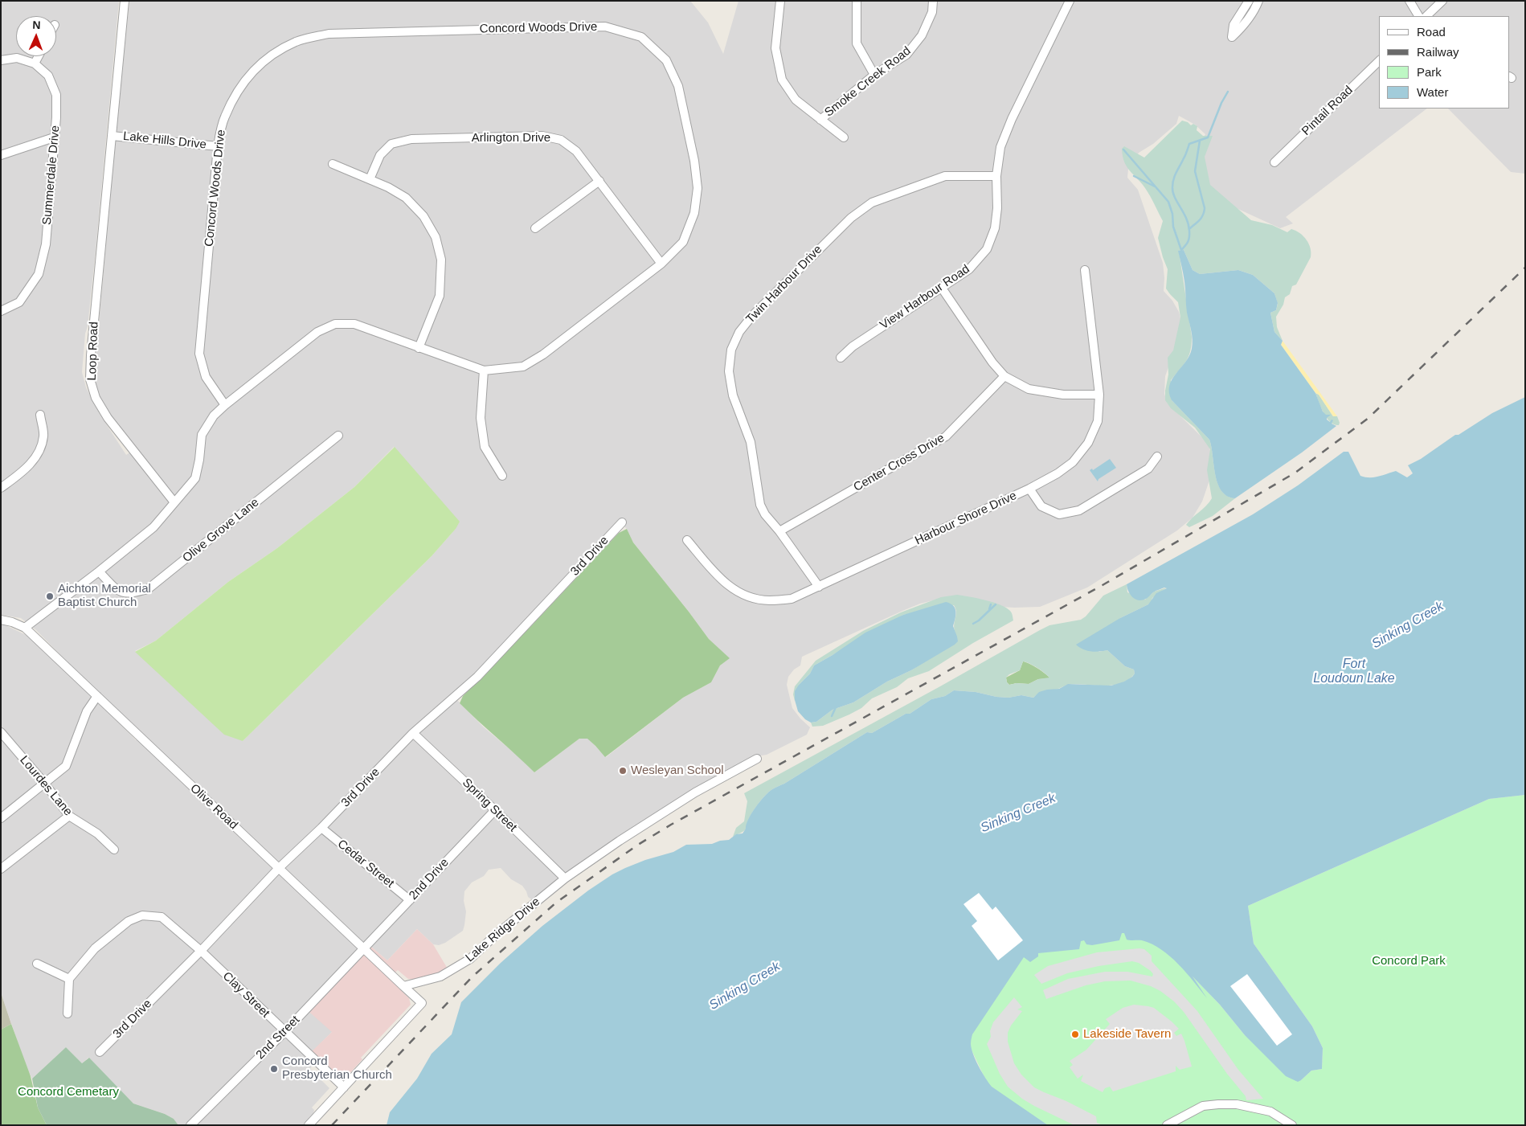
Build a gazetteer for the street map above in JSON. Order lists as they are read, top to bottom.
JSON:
{
  "streets": {
    "street": [
      "Concord Woods Drive",
      "Smoke Creek Road",
      "Pintail Road",
      "Arlington Drive",
      "Lake Hills Drive",
      "Summerdale Drive",
      "Twin Harbour Drive",
      "View Harbour Road",
      "Loop Road",
      "Center Cross Drive",
      "Harbour Shore Drive",
      "Olive Grove Lane",
      "3rd Drive",
      "Lourdes Lane",
      "Spring Street",
      "Olive Road",
      "Cedar Street",
      "2nd Drive",
      "Lake Ridge Drive",
      "Clay Street",
      "2nd Street"
    ]
  },
  "crossings": [
    ["Concord Woods Drive", "Arlington Drive"],
    ["Concord Woods Drive", "Lake Hills Drive"],
    ["Concord Woods Drive", "Loop Road"],
    ["Lake Hills Drive", "Loop Road"],
    ["Twin Harbour Drive", "View Harbour Road"],
    ["Twin Harbour Drive", "Center Cross Drive"],
    ["Twin Harbour Drive", "Harbour Shore Drive"],
    ["3rd Drive", "Spring Street"],
    ["3rd Drive", "Olive Road"],
    ["3rd Drive", "Cedar Street"],
    ["3rd Drive", "Clay Street"],
    ["Spring Street", "2nd Drive"],
    ["Spring Street", "Lake Ridge Drive"],
    ["Olive Road", "2nd Drive"],
    ["Olive Road", "Lake Ridge Drive"],
    ["Olive Road", "2nd Street"],
    ["Cedar Street", "2nd Drive"],
    ["2nd Drive", "2nd Street"],
    ["Clay Street", "2nd Street"]
  ],
  "water": ["Sinking Creek", "Fort Loudoun Lake"],
  "parks": ["Concord Park", "Concord Cemetary"],
  "places": [
    "Aichton Memorial Baptist Church",
    "Wesleyan School",
    "Lakeside Tavern",
    "Concord Presbyterian Church"
  ],
  "legend": [
    "Road",
    "Railway",
    "Park",
    "Water"
  ],
  "north": "top"
}
